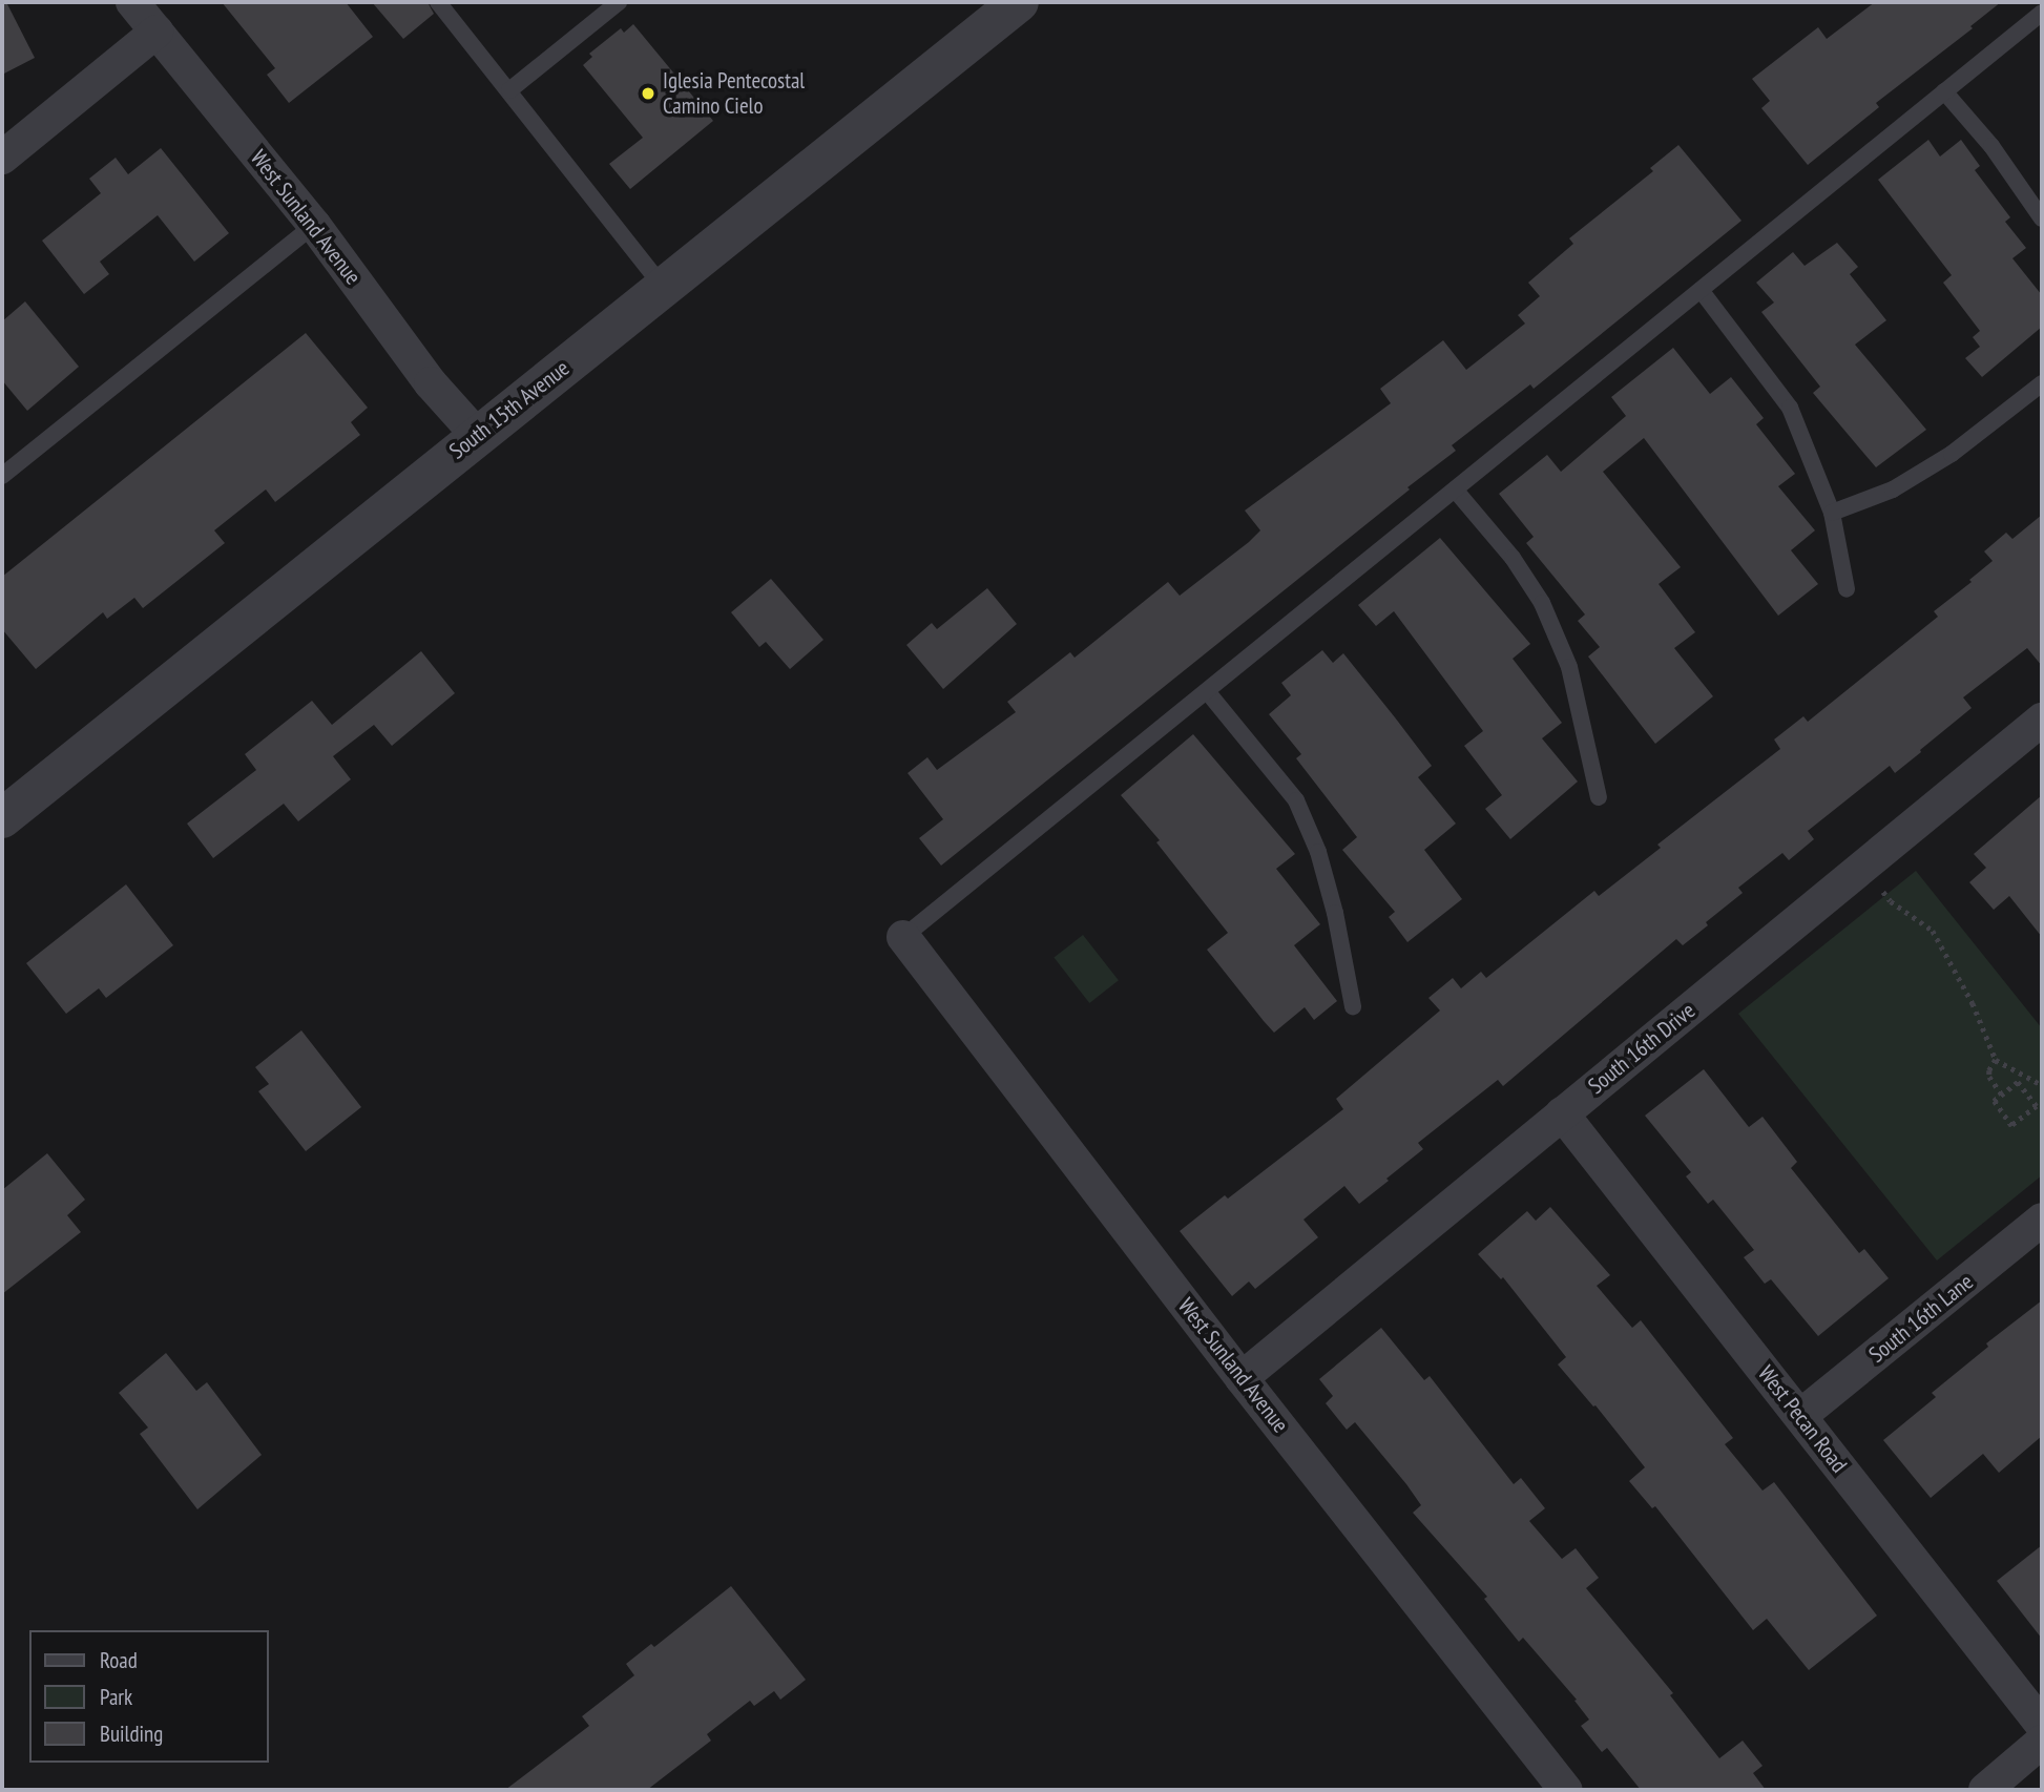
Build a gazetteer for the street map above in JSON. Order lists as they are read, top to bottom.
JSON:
{
  "streets": {
    "street": [
      "West Sunland Avenue",
      "South 15th Avenue",
      "South 16th Drive",
      "South 16th Lane",
      "West Pecan Road"
    ]
  },
  "crossings": [
    ["West Sunland Avenue", "South 15th Avenue"],
    ["West Sunland Avenue", "South 16th Drive"],
    ["South 16th Drive", "West Pecan Road"],
    ["South 16th Lane", "West Pecan Road"]
  ],
  "places": ["Iglesia Pentecostal Camino Cielo"],
  "legend": ["Road", "Park", "Building"]
}
